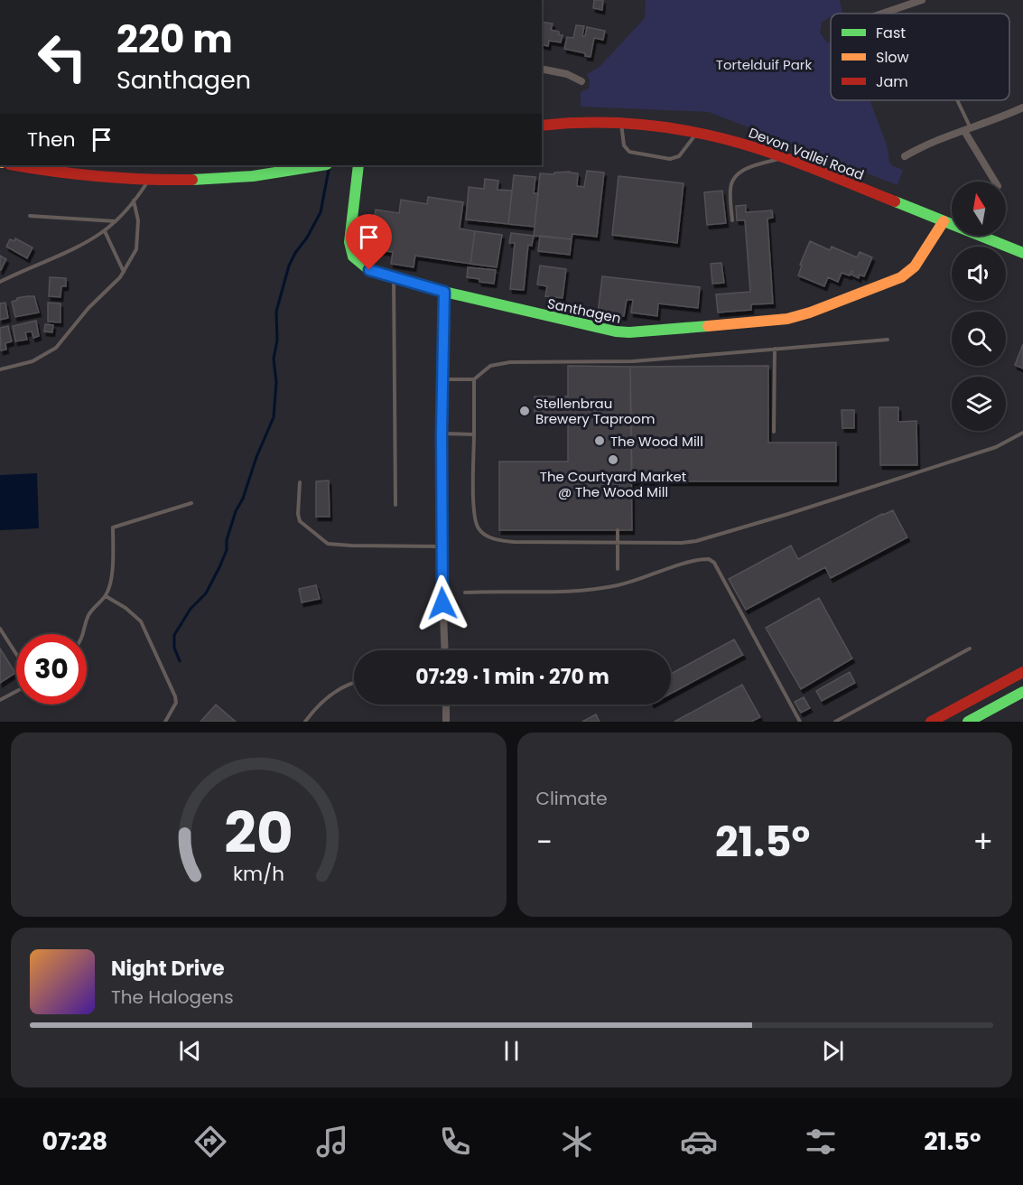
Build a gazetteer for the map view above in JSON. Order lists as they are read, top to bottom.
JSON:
{
  "streets": {
    "street": ["Devon Vallei Road", "Santhagen"]
  },
  "crossings": [
    ["Devon Vallei Road", "Santhagen"]
  ],
  "parks": ["Tortelduif Park"],
  "places": ["Stellenbrau Brewery Taproom", "The Wood Mill", "The Courtyard Market @ The Wood Mill"],
  "legend": ["Fast", "Slow", "Jam"],
  "north": "top",
  "page": {
    "turn": ["220 m", "Santhagen"],
    "then": "Then",
    "limit": "30",
    "trip": "07:29 · 1 min · 270 m",
    "tile": "Climate",
    "heat": ["−", "21.5°", "+"],
    "song": ["Night Drive", "The Halogens"],
    "tabs": ["07:28", "21.5°"],
    "gauge": ["20", "km/h"]
  }
}
